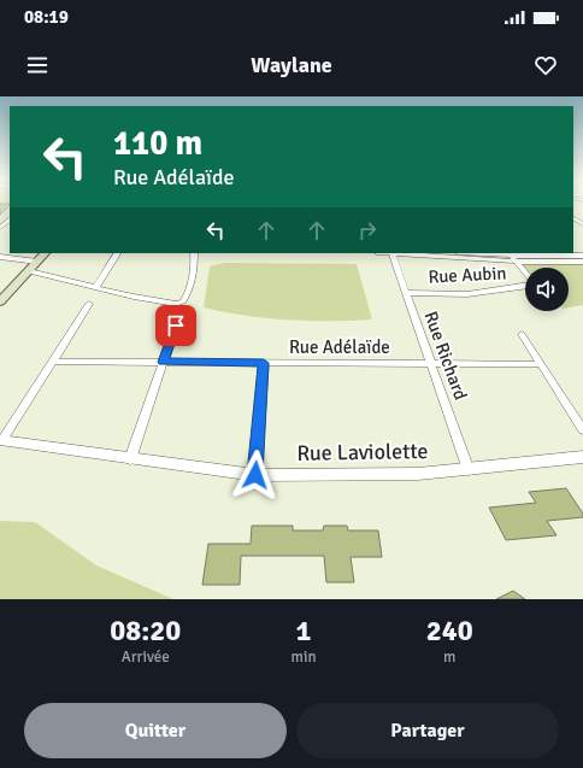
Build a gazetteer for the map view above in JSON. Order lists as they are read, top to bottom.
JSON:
{
  "streets": {
    "street": [
      "Rue Aubin",
      "Rue Adélaïde",
      "Rue Richard",
      "Rue Laviolette"
    ]
  },
  "crossings": [
    ["Rue Aubin", "Rue Richard"],
    ["Rue Adélaïde", "Rue Richard"],
    ["Rue Richard", "Rue Laviolette"]
  ],
  "page": {
    "status": "08:19",
    "header": "Waylane",
    "turn": ["110 m", "Rue Adélaïde"],
    "eta": [
      "08:20",
      "Arrivée",
      "1",
      "min",
      "240",
      "m"
    ],
    "buttons": ["Quitter", "Partager"]
  }
}
